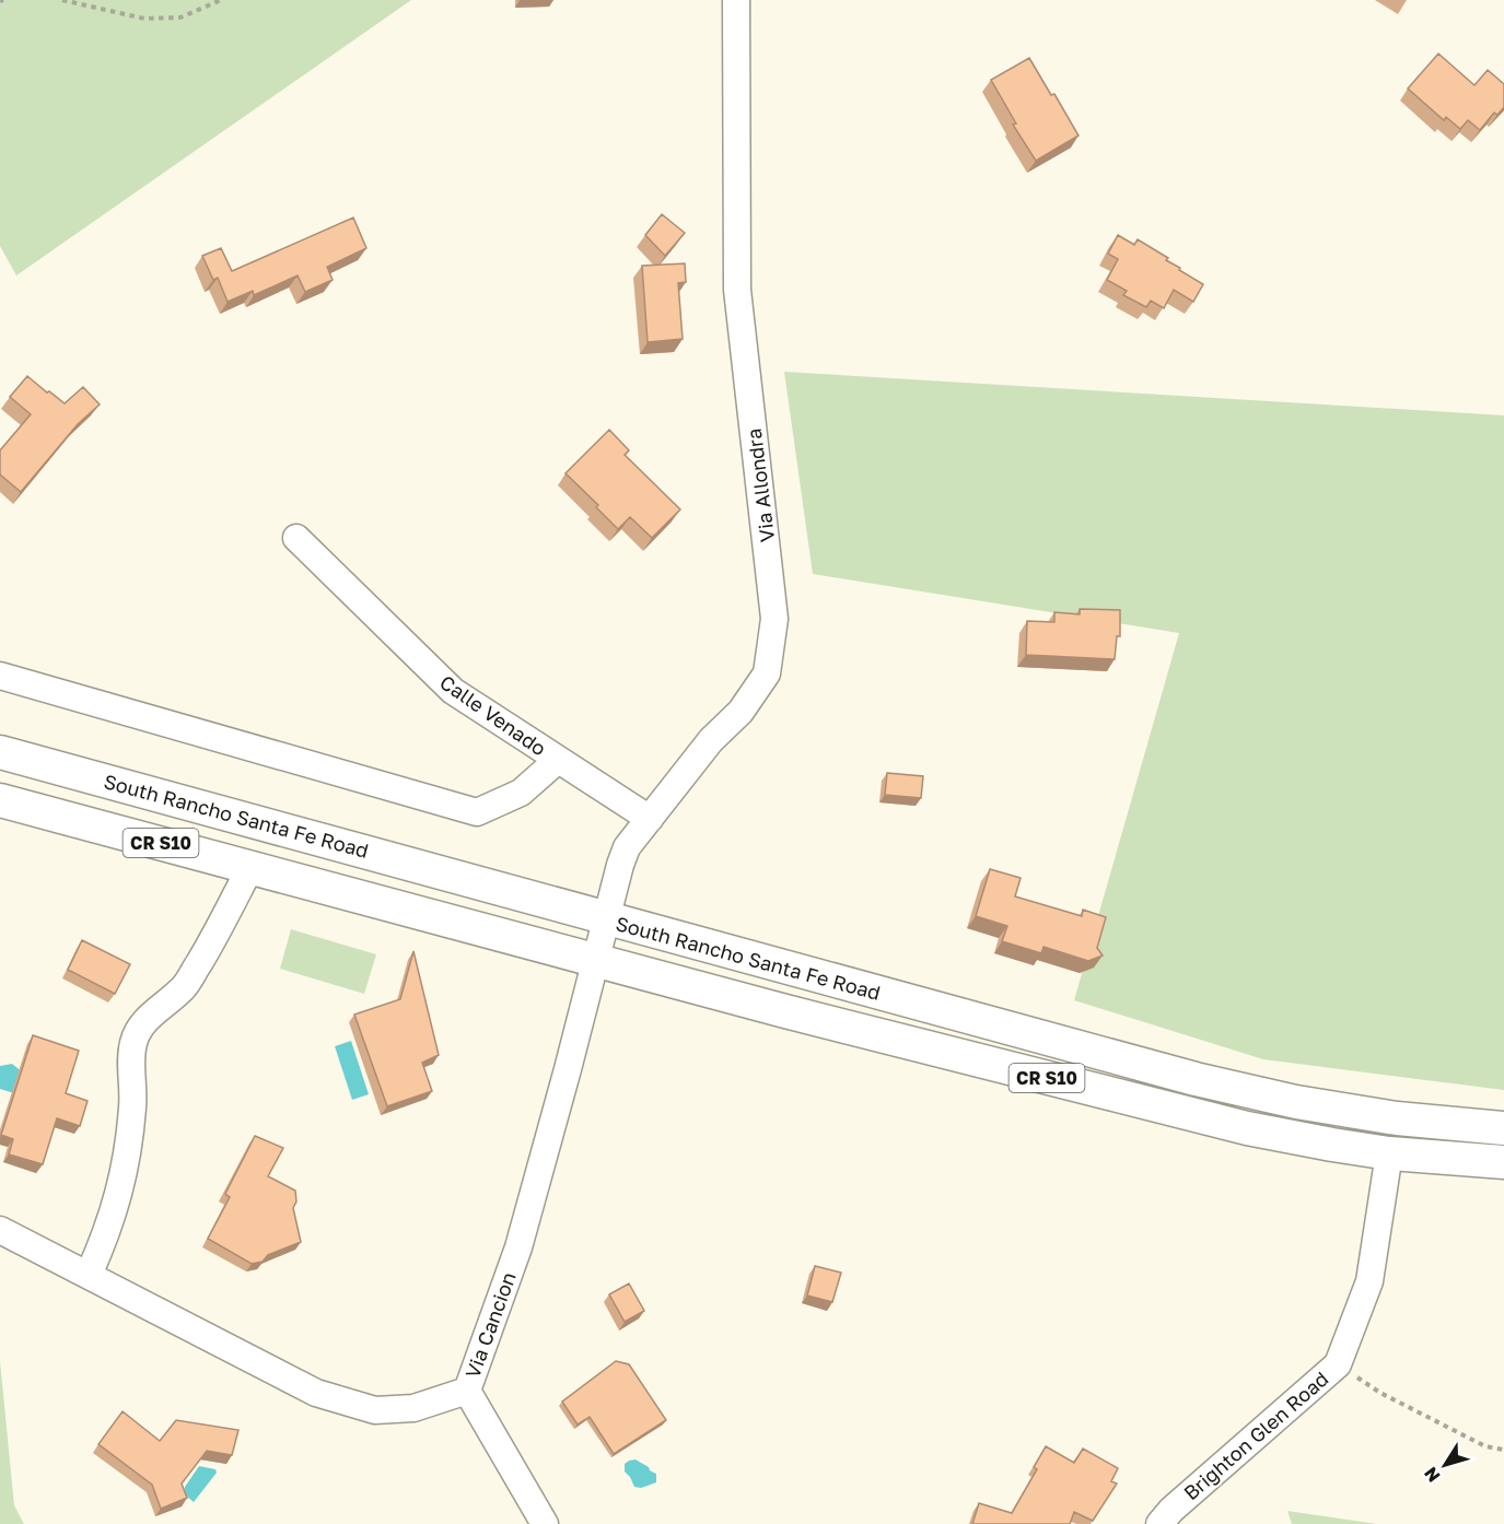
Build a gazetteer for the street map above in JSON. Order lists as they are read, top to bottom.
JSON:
{
  "streets": {
    "main road": ["South Rancho Santa Fe Road", "CR S10"],
    "street": [
      "Via Allondra",
      "Calle Venado",
      "Via Cancion",
      "Brighton Glen Road"
    ]
  },
  "crossings": [
    ["Via Allondra", "Calle Venado"],
    ["Via Allondra", "South Rancho Santa Fe Road"],
    ["Via Allondra", "Via Cancion"],
    ["South Rancho Santa Fe Road", "Via Cancion"],
    ["South Rancho Santa Fe Road", "Brighton Glen Road"]
  ],
  "north": "bottom left"
}
